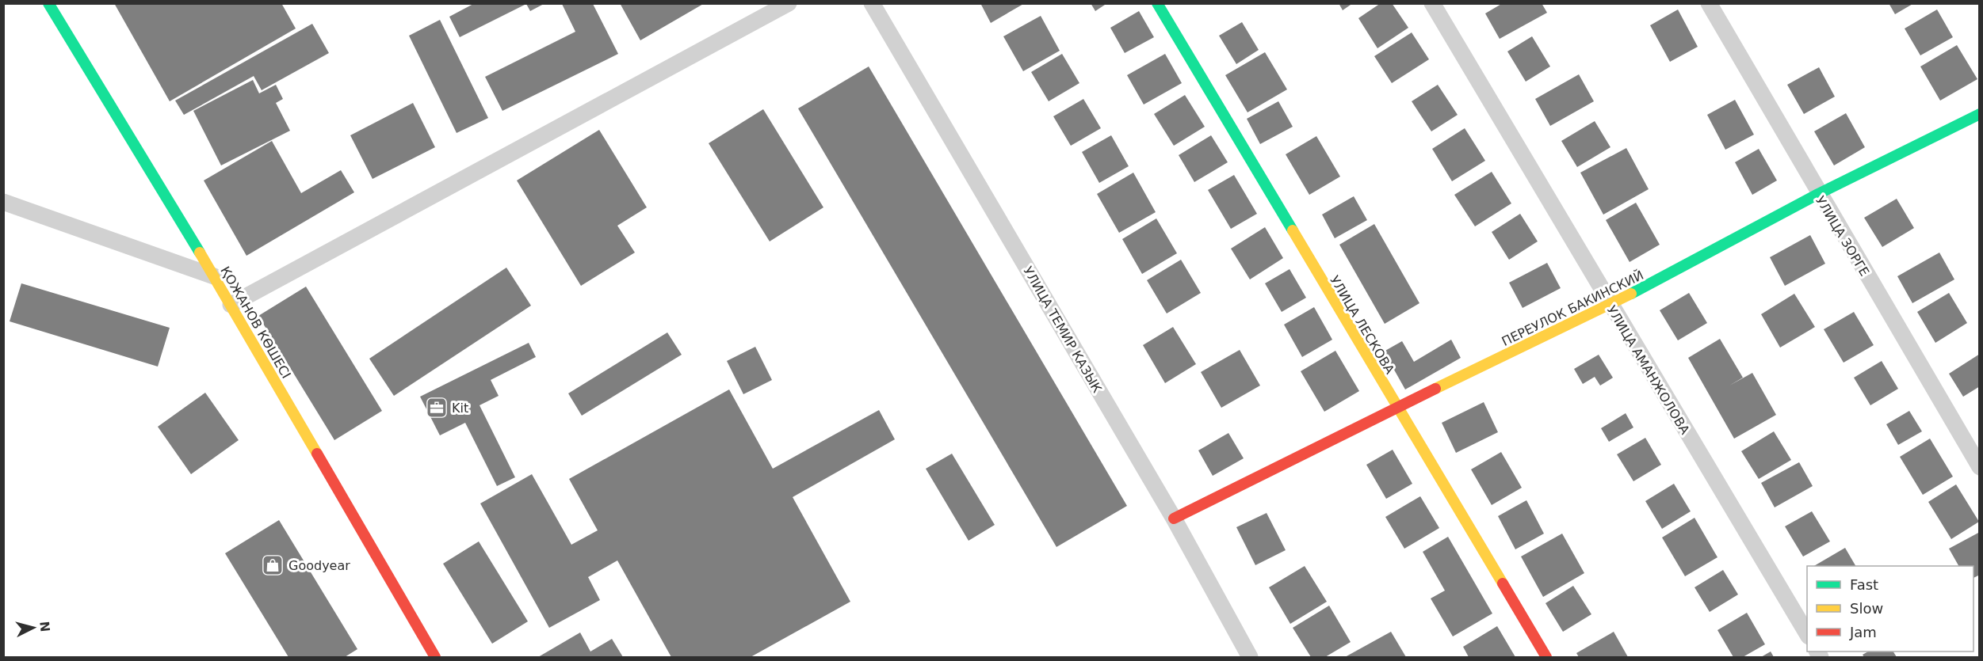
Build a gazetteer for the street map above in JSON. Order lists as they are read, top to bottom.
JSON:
{
  "streets": {
    "street": [
      "УЛИЦА ЗОРГЕ",
      "ПЕРЕУЛОК БАКИНСКИЙ",
      "ҚОЖАНОВ КӨШЕСІ",
      "УЛИЦА ЛЕСКОВА",
      "УЛИЦА ТЕМИР КАЗЫК",
      "УЛИЦА АМАНЖОЛОВА"
    ]
  },
  "crossings": [
    ["УЛИЦА ЗОРГЕ", "ПЕРЕУЛОК БАКИНСКИЙ"],
    ["ПЕРЕУЛОК БАКИНСКИЙ", "УЛИЦА ЛЕСКОВА"],
    ["ПЕРЕУЛОК БАКИНСКИЙ", "УЛИЦА ТЕМИР КАЗЫК"],
    ["ПЕРЕУЛОК БАКИНСКИЙ", "УЛИЦА АМАНЖОЛОВА"]
  ],
  "places": {
    "office": ["Kit"],
    "shop": ["Goodyear"]
  },
  "legend": ["Fast", "Slow", "Jam"],
  "north": "right"
}
